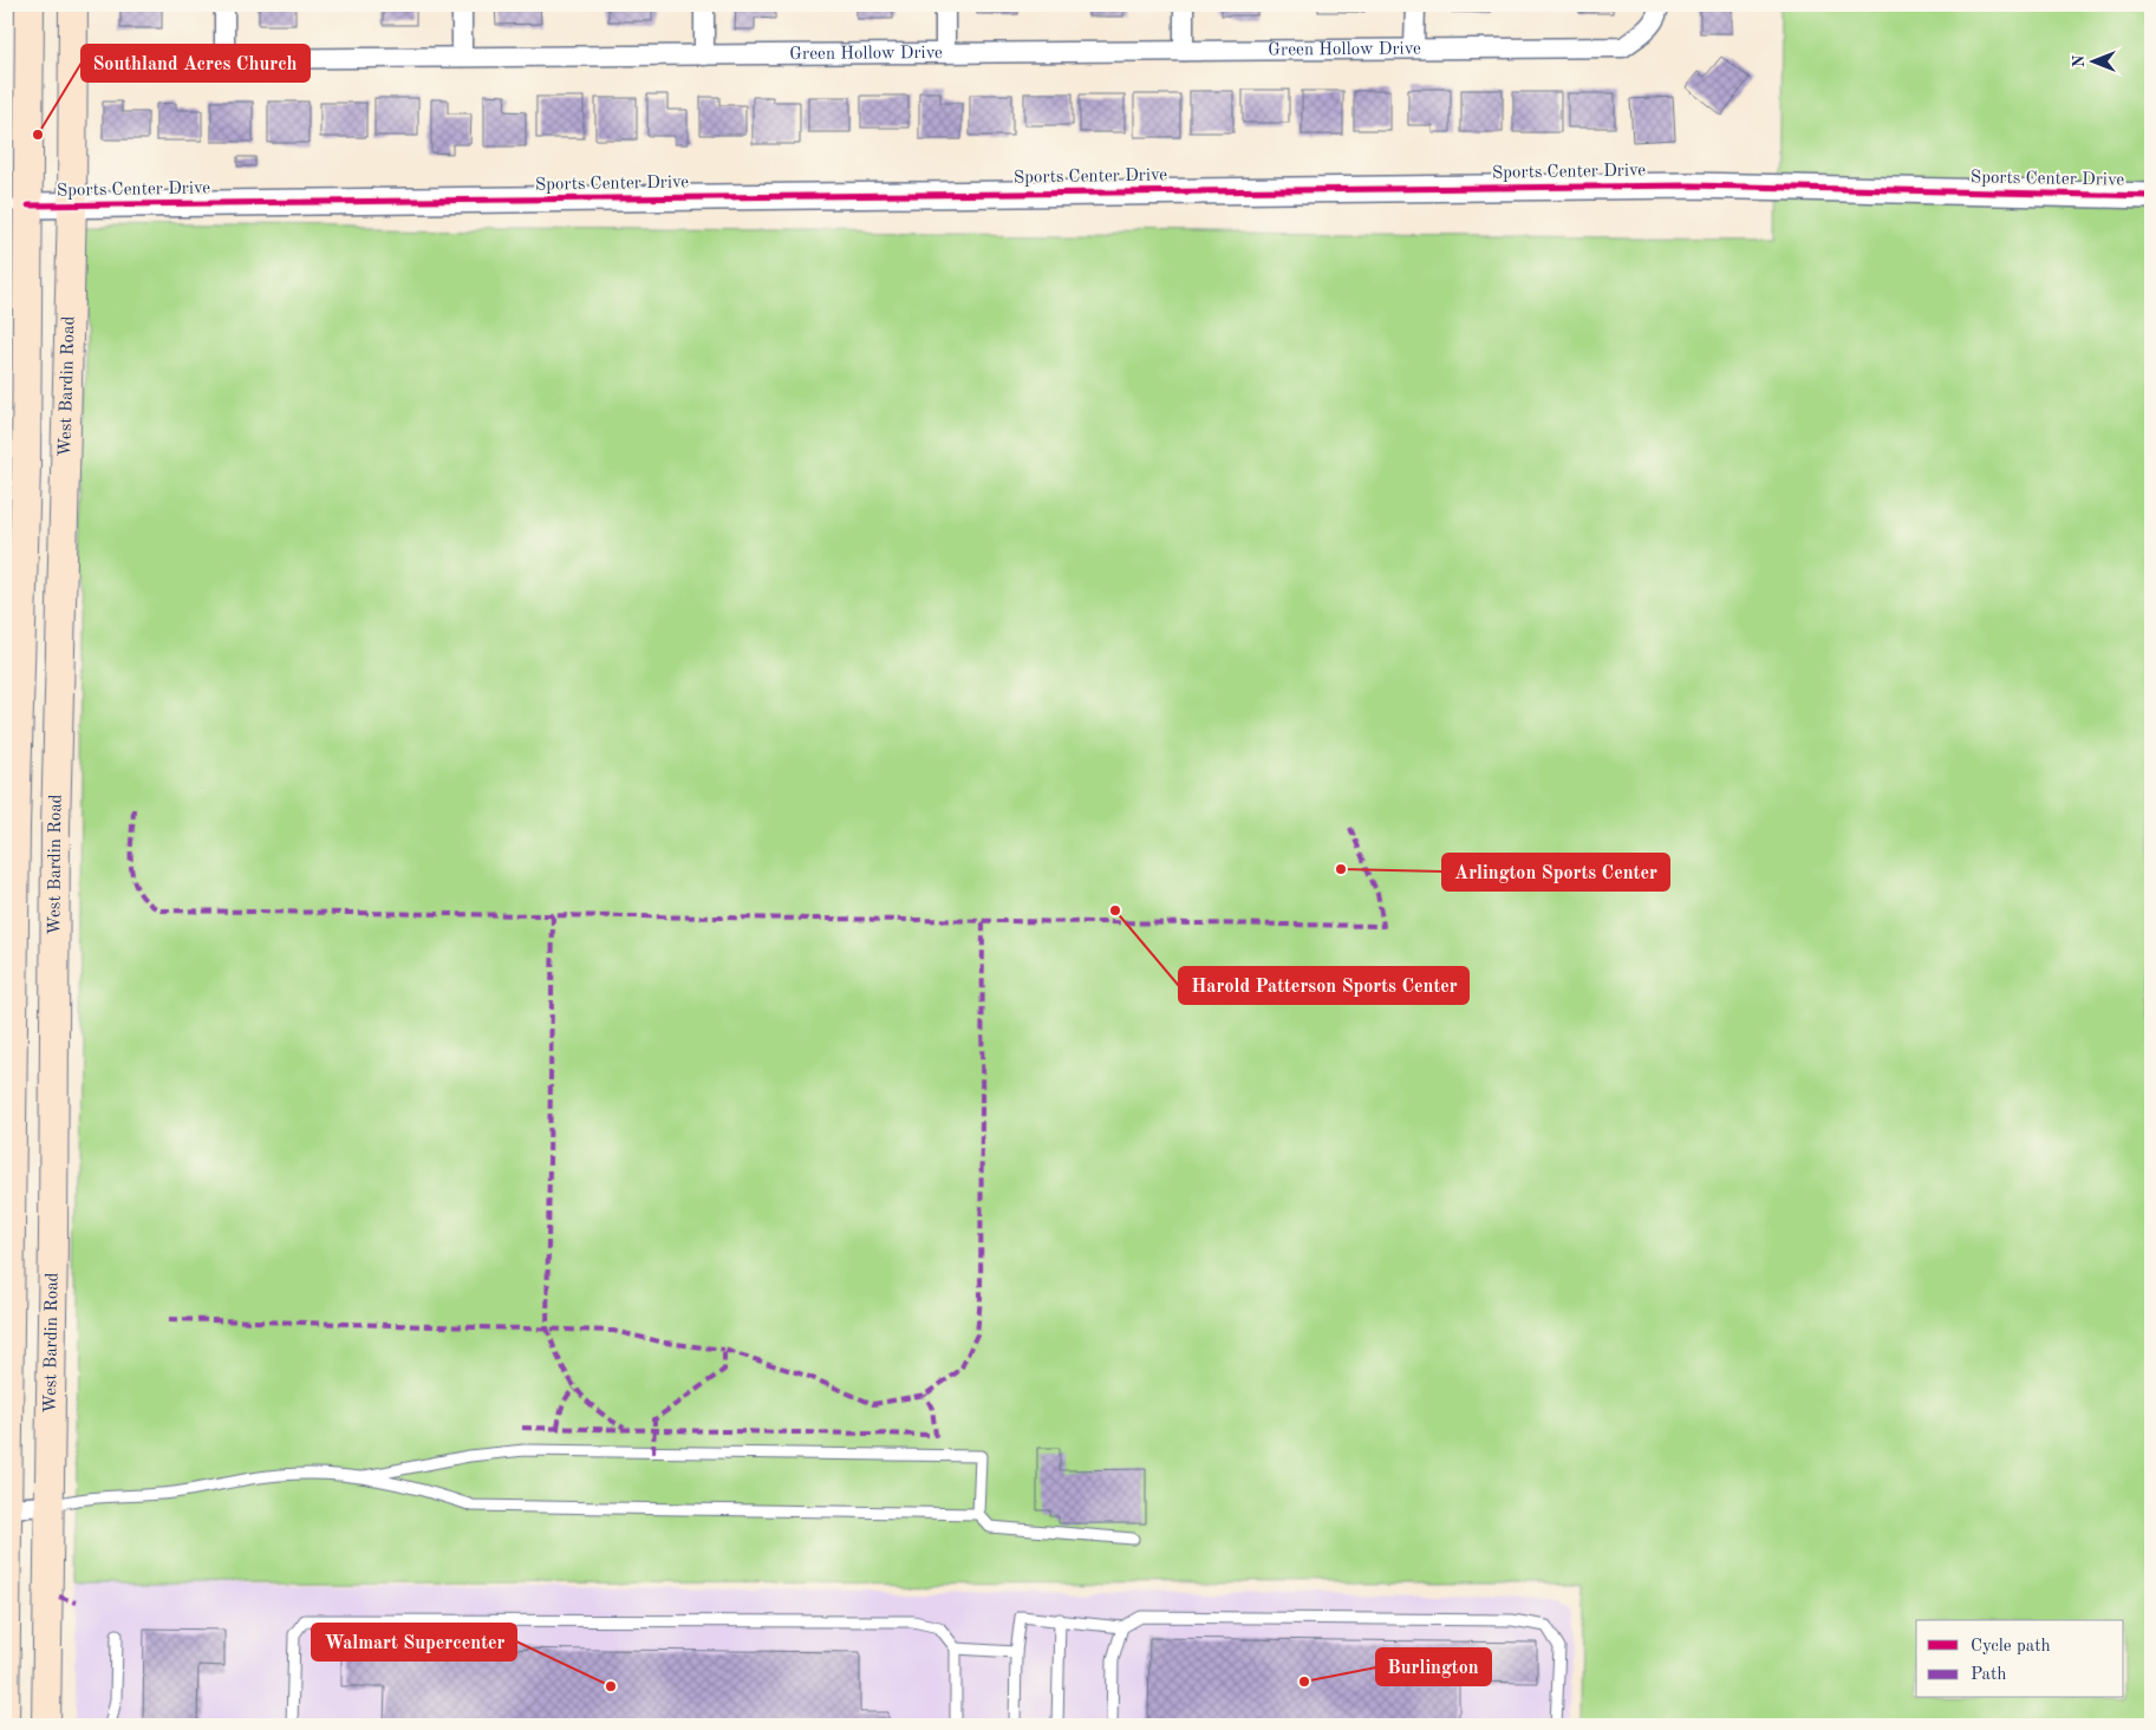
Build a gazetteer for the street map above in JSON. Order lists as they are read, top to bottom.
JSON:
{
  "streets": {
    "main road": ["West Bardin Road"],
    "street": ["Green Hollow Drive", "Sports Center Drive"]
  },
  "crossings": [
    ["Green Hollow Drive", "West Bardin Road"],
    ["Sports Center Drive", "West Bardin Road"]
  ],
  "places": [
    "Southland Acres Church",
    "Arlington Sports Center",
    "Harold Patterson Sports Center",
    "Burlington",
    "Walmart Supercenter"
  ],
  "legend": ["Cycle path", "Path"],
  "north": "left"
}
